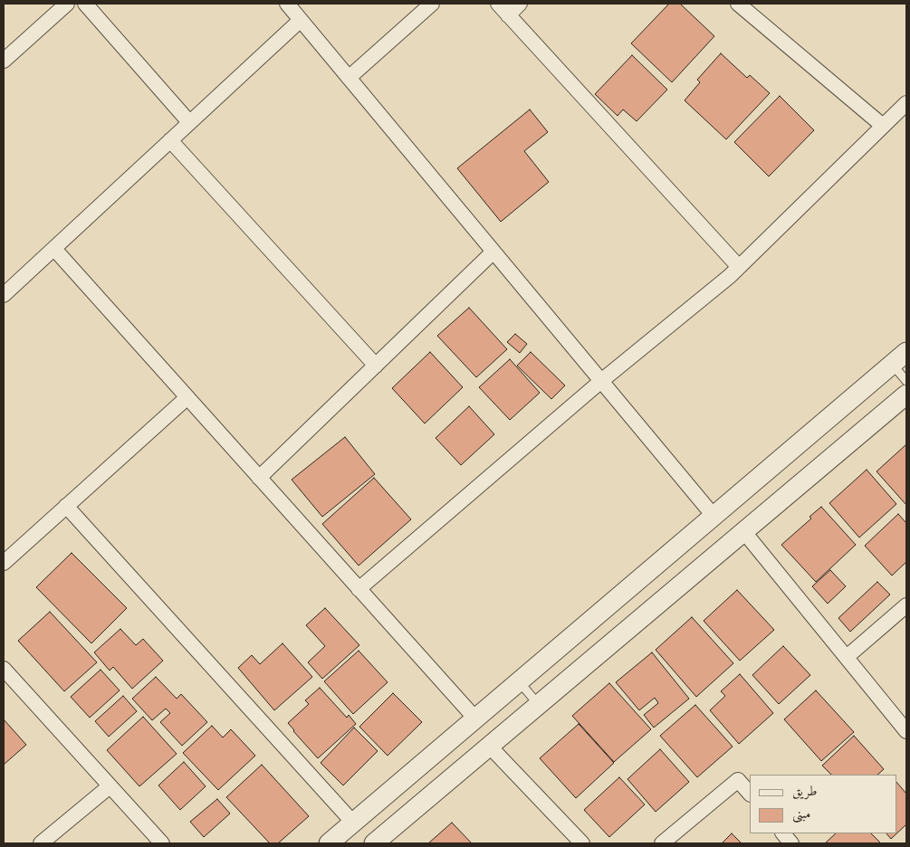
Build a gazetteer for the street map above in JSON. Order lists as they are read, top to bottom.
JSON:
{
  "legend": ["طريق", "مبنى"]
}
